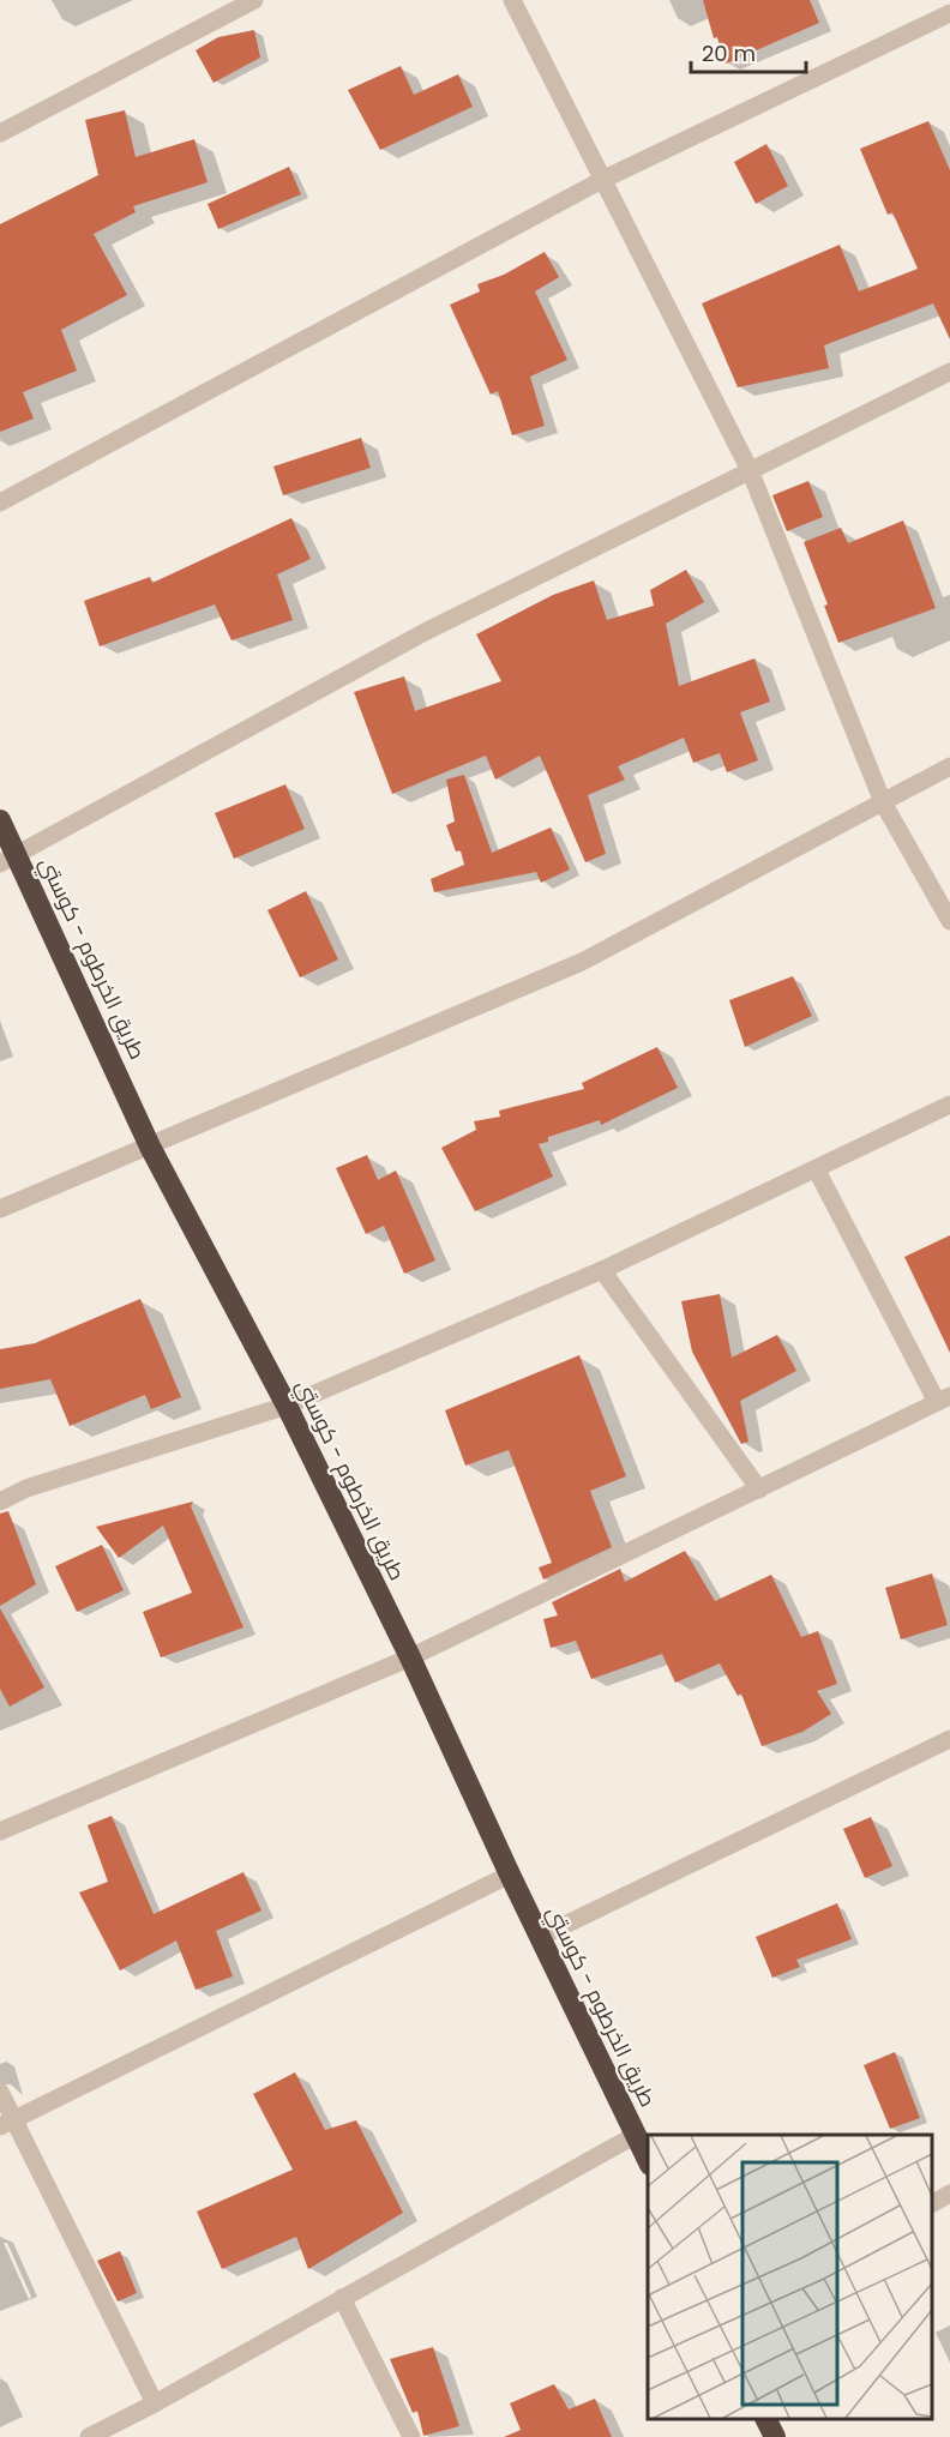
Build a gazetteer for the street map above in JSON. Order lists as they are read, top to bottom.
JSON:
{
  "streets": {
    "highway": ["طريق الخرطوم - كوستي"]
  },
  "scale_bar": "20 m"
}
